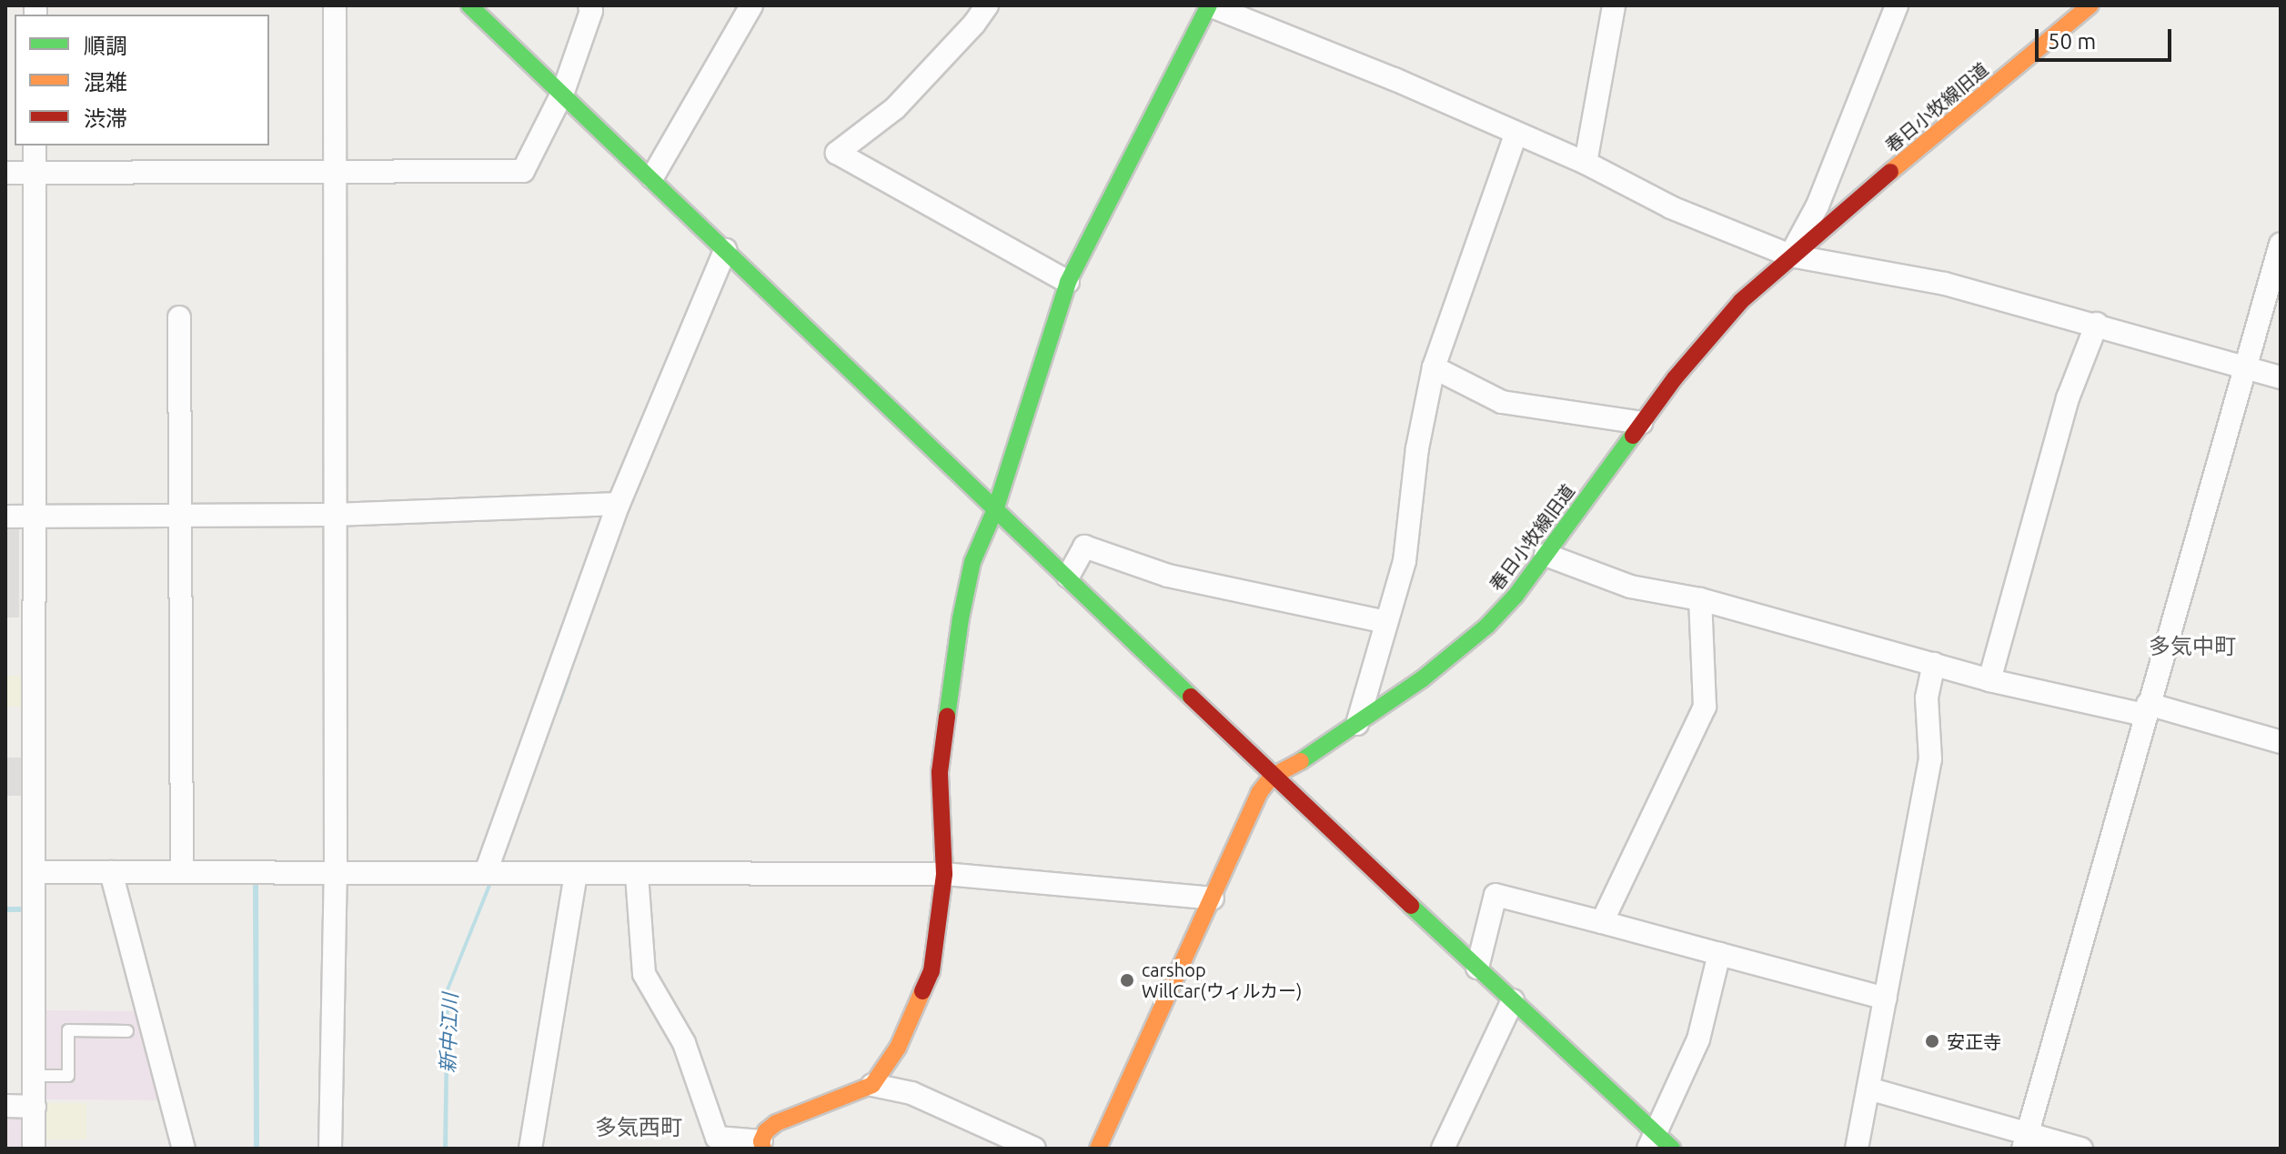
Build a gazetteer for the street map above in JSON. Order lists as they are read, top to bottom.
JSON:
{
  "streets": {
    "street": ["春日小牧線旧道"]
  },
  "districts": ["多気中町", "多気西町"],
  "water": ["新中江川"],
  "places": ["carshop WillCar(ウィルカー)", "安正寺"],
  "legend": ["順調", "混雑", "渋滞"],
  "scale_bar": "50 m"
}
